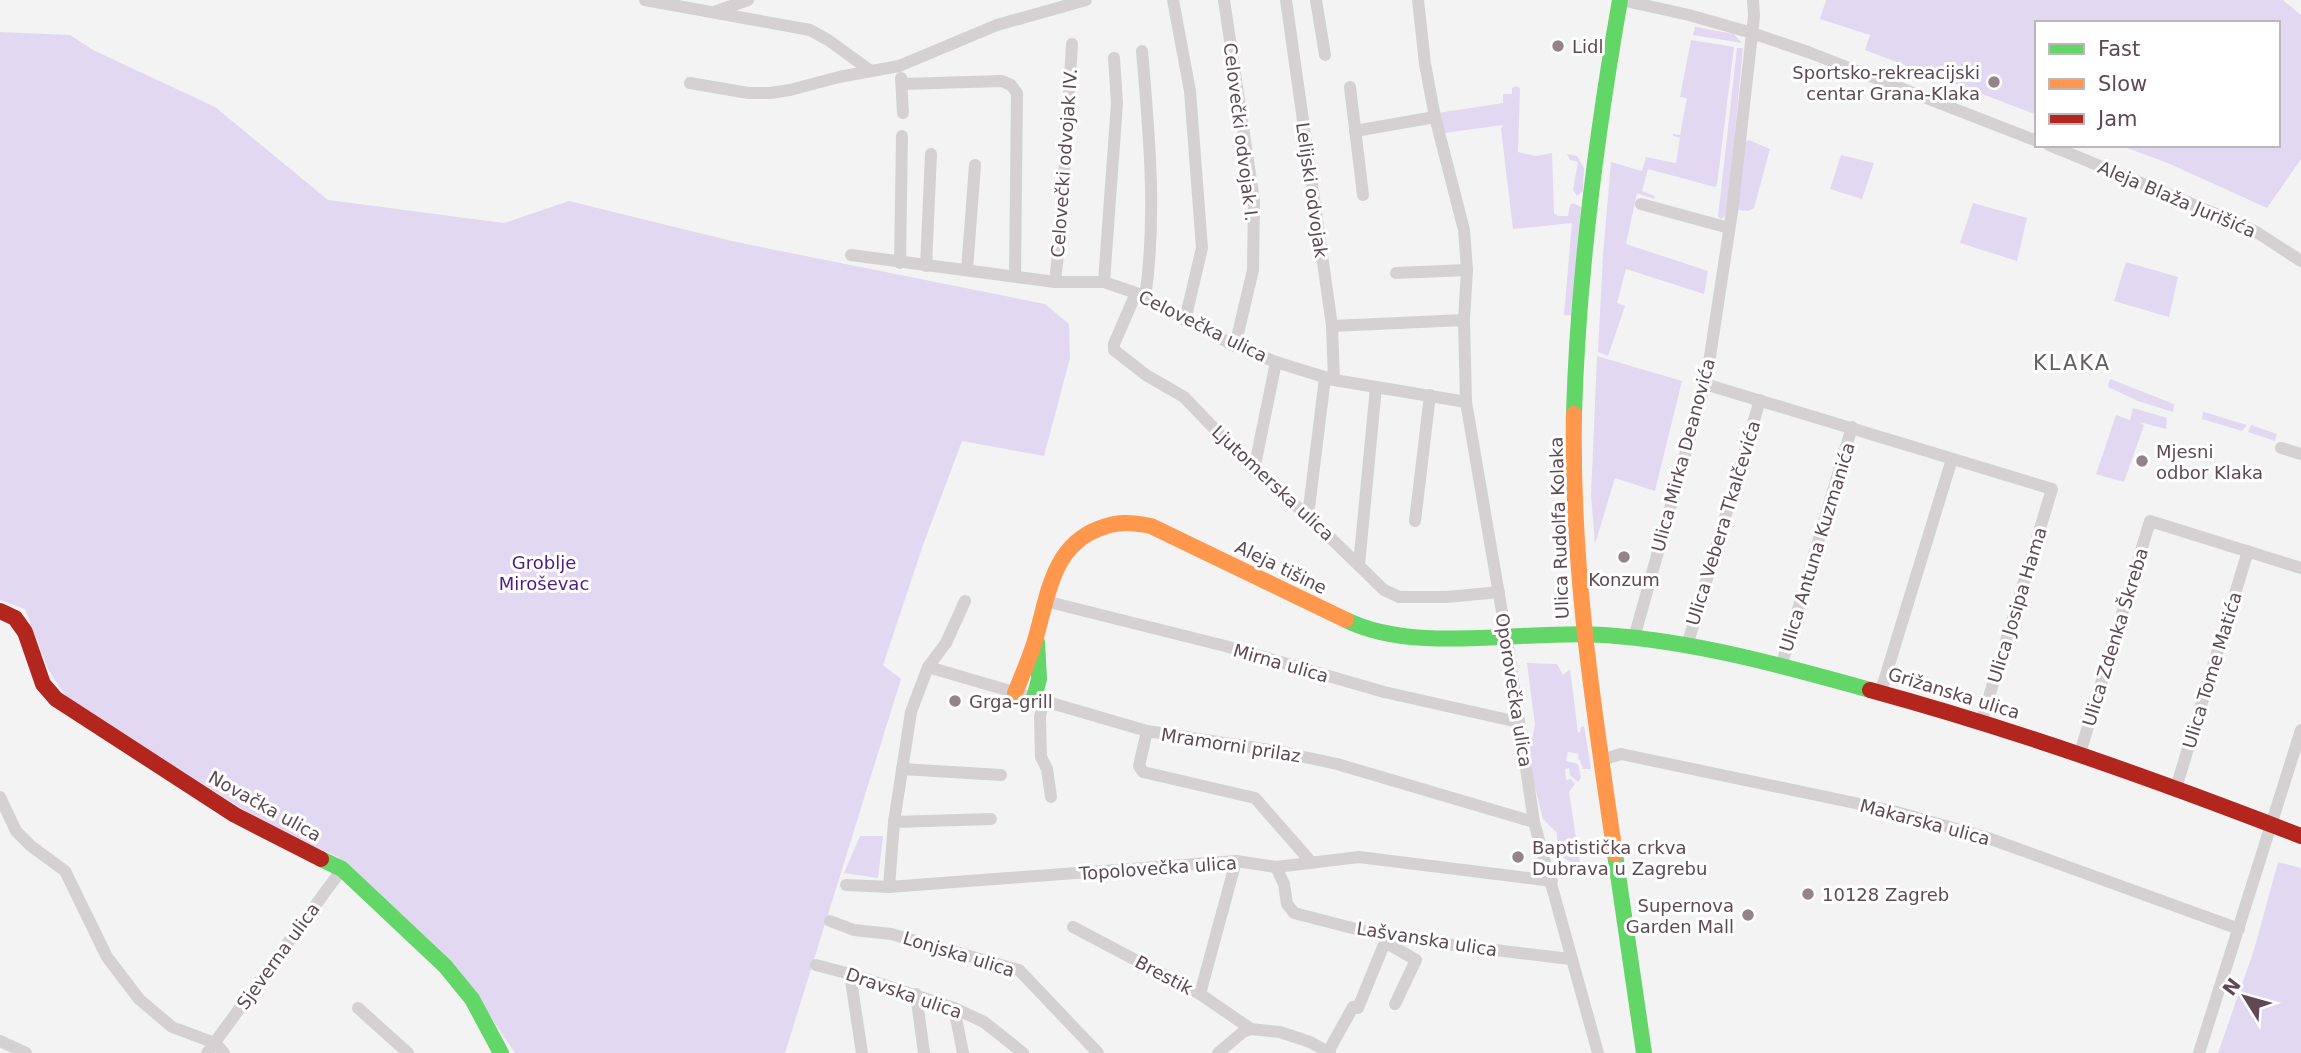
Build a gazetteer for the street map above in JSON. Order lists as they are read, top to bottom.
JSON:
{
  "streets": {
    "street": [
      "Celovečki odvojak I.",
      "Celovečki odvojak IV.",
      "Lelijski odvojak",
      "Aleja Blaža Jurišića",
      "Celovečka ulica",
      "Ulica Mirka Deanovića",
      "Ljutomerska ulica",
      "Ulica Vebera Tkalčevića",
      "Ulica Rudolfa Kolaka",
      "Ulica Antuna Kuzmanića",
      "Aleja tišine",
      "Ulica Josipa Hama",
      "Ulica Zdenka Škreba",
      "Mirna ulica",
      "Ulica Tome Matića",
      "Oporovečka ulica",
      "Grižanska ulica",
      "Mramorni prilaz",
      "Novačka ulica",
      "Makarska ulica",
      "Topolovečka ulica",
      "Lašvanska ulica",
      "Lonjska ulica",
      "Sjeverna ulica",
      "Brestik",
      "Dravska ulica"
    ]
  },
  "crossings": [
    ["Celovečki odvojak I.", "Celovečka ulica"],
    ["Celovečki odvojak IV.", "Celovečka ulica"],
    ["Lelijski odvojak", "Celovečka ulica"],
    ["Lelijski odvojak", "Ljutomerska ulica"],
    ["Celovečka ulica", "Ljutomerska ulica"],
    ["Celovečka ulica", "Oporovečka ulica"],
    ["Ulica Mirka Deanovića", "Grižanska ulica"],
    ["Ljutomerska ulica", "Oporovečka ulica"],
    ["Ulica Vebera Tkalčevića", "Grižanska ulica"],
    ["Ulica Rudolfa Kolaka", "Aleja tišine"],
    ["Ulica Rudolfa Kolaka", "Grižanska ulica"],
    ["Ulica Rudolfa Kolaka", "Makarska ulica"],
    ["Ulica Antuna Kuzmanića", "Grižanska ulica"],
    ["Aleja tišine", "Mirna ulica"],
    ["Aleja tišine", "Oporovečka ulica"],
    ["Aleja tišine", "Grižanska ulica"],
    ["Aleja tišine", "Mramorni prilaz"],
    ["Ulica Josipa Hama", "Grižanska ulica"],
    ["Ulica Zdenka Škreba", "Ulica Tome Matića"],
    ["Ulica Zdenka Škreba", "Grižanska ulica"],
    ["Mirna ulica", "Oporovečka ulica"],
    ["Ulica Tome Matića", "Grižanska ulica"],
    ["Oporovečka ulica", "Mramorni prilaz"],
    ["Oporovečka ulica", "Topolovečka ulica"],
    ["Oporovečka ulica", "Lašvanska ulica"],
    ["Novačka ulica", "Sjeverna ulica"],
    ["Topolovečka ulica", "Lašvanska ulica"]
  ],
  "districts": ["KLAKA"],
  "parks": ["Groblje Miroševac"],
  "places": [
    "Lidl",
    "Sportsko-rekreacijski centar Grana-Klaka",
    "Mjesni odbor Klaka",
    "Konzum",
    "Grga-grill",
    "Baptistička crkva Dubrava u Zagrebu",
    "10128 Zagreb",
    "Supernova Garden Mall"
  ],
  "legend": ["Fast", "Slow", "Jam"],
  "north": "top left"
}
